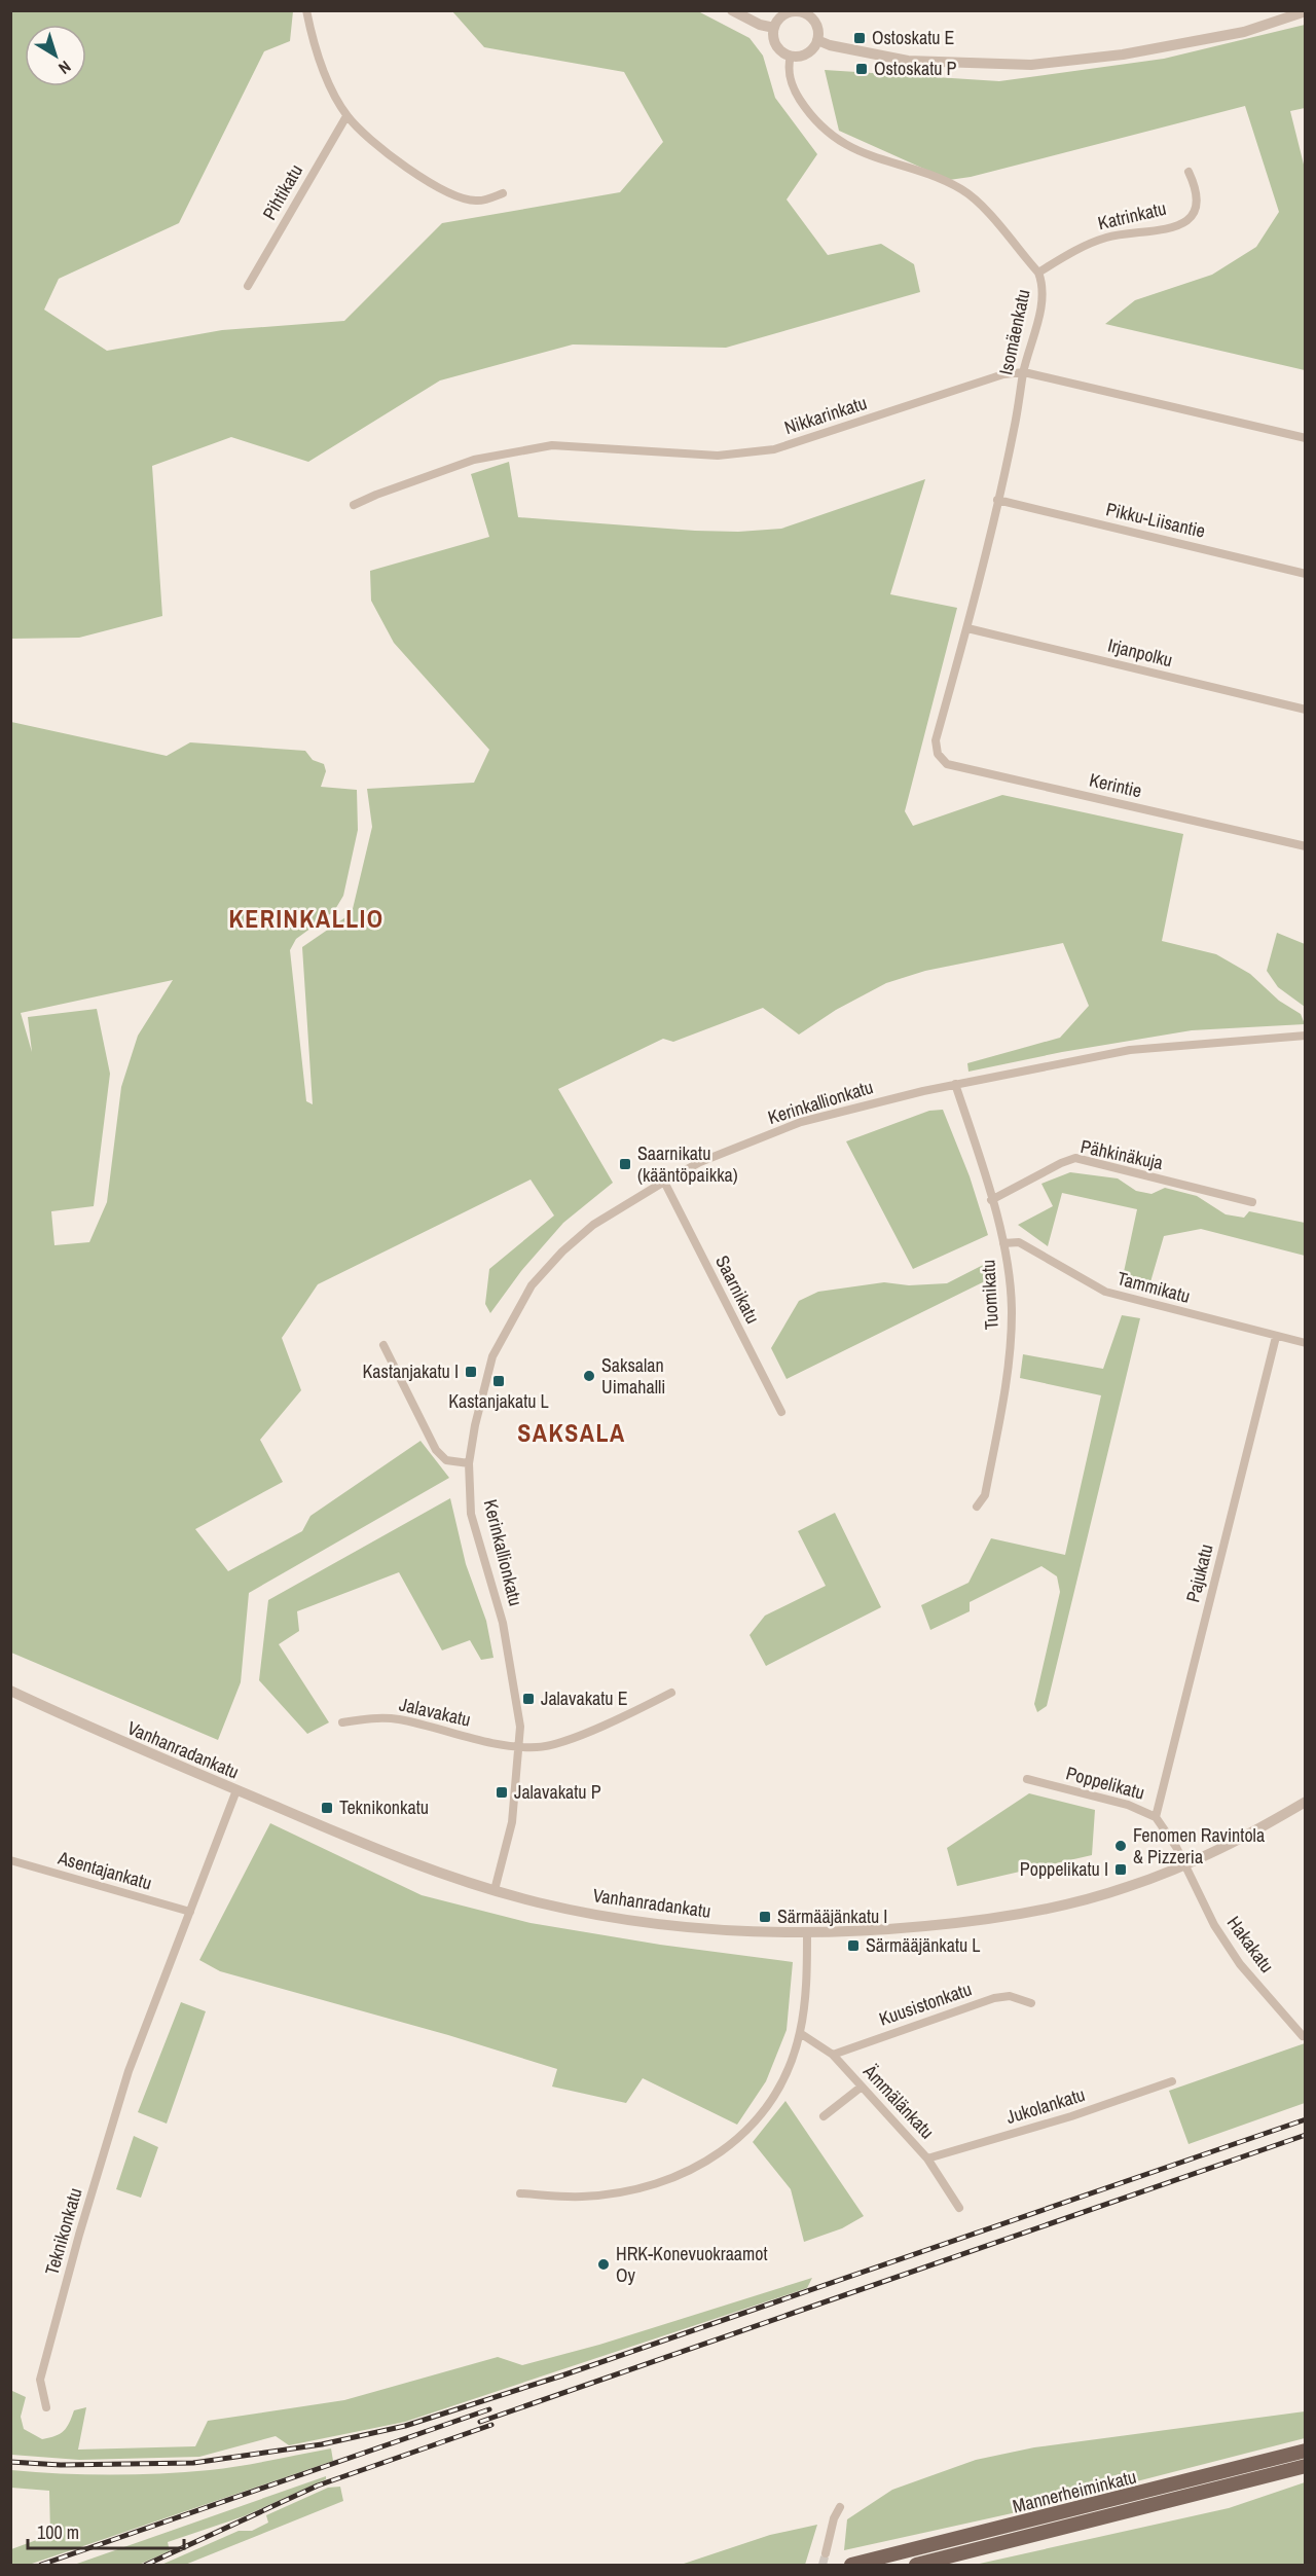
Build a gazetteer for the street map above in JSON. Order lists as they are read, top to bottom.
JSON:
{
  "streets": {
    "main road": ["Mannerheiminkatu"],
    "street": [
      "Pihtikatu",
      "Katrinkatu",
      "Isomäenkatu",
      "Nikkarinkatu",
      "Pikku-Liisantie",
      "Irjanpolku",
      "Kerintie",
      "Kerinkallionkatu",
      "Pähkinäkuja",
      "Tammikatu",
      "Saarnikatu",
      "Tuomikatu",
      "Pajukatu",
      "Jalavakatu",
      "Vanhanradankatu",
      "Poppelikatu",
      "Asentajankatu",
      "Hakakatu",
      "Kuusistonkatu",
      "Ämmälänkatu",
      "Jukolankatu",
      "Teknikonkatu"
    ]
  },
  "crossings": [
    ["Katrinkatu", "Isomäenkatu"],
    ["Isomäenkatu", "Nikkarinkatu"],
    ["Isomäenkatu", "Pikku-Liisantie"],
    ["Isomäenkatu", "Irjanpolku"],
    ["Isomäenkatu", "Kerintie"],
    ["Kerinkallionkatu", "Saarnikatu"],
    ["Kerinkallionkatu", "Tuomikatu"],
    ["Kerinkallionkatu", "Jalavakatu"],
    ["Kerinkallionkatu", "Vanhanradankatu"],
    ["Pähkinäkuja", "Tuomikatu"],
    ["Tammikatu", "Tuomikatu"],
    ["Tammikatu", "Pajukatu"],
    ["Pajukatu", "Poppelikatu"],
    ["Vanhanradankatu", "Poppelikatu"],
    ["Vanhanradankatu", "Hakakatu"],
    ["Vanhanradankatu", "Teknikonkatu"],
    ["Poppelikatu", "Hakakatu"],
    ["Asentajankatu", "Teknikonkatu"],
    ["Kuusistonkatu", "Ämmälänkatu"],
    ["Ämmälänkatu", "Jukolankatu"]
  ],
  "districts": ["KERINKALLIO", "SAKSALA"],
  "places": {
    "transit": [
      "Ostoskatu E",
      "Ostoskatu P",
      "Saarnikatu (kääntöpaikka)",
      "Kastanjakatu I",
      "Kastanjakatu L",
      "Jalavakatu E",
      "Jalavakatu P",
      "Teknikonkatu",
      "Poppelikatu I",
      "Särmääjänkatu I",
      "Särmääjänkatu L"
    ],
    "other": ["Saksalan Uimahalli", "Fenomen Ravintola & Pizzeria", "HRK-Konevuokraamot Oy"]
  },
  "scale_bar": "100 m",
  "north": "bottom right"
}
